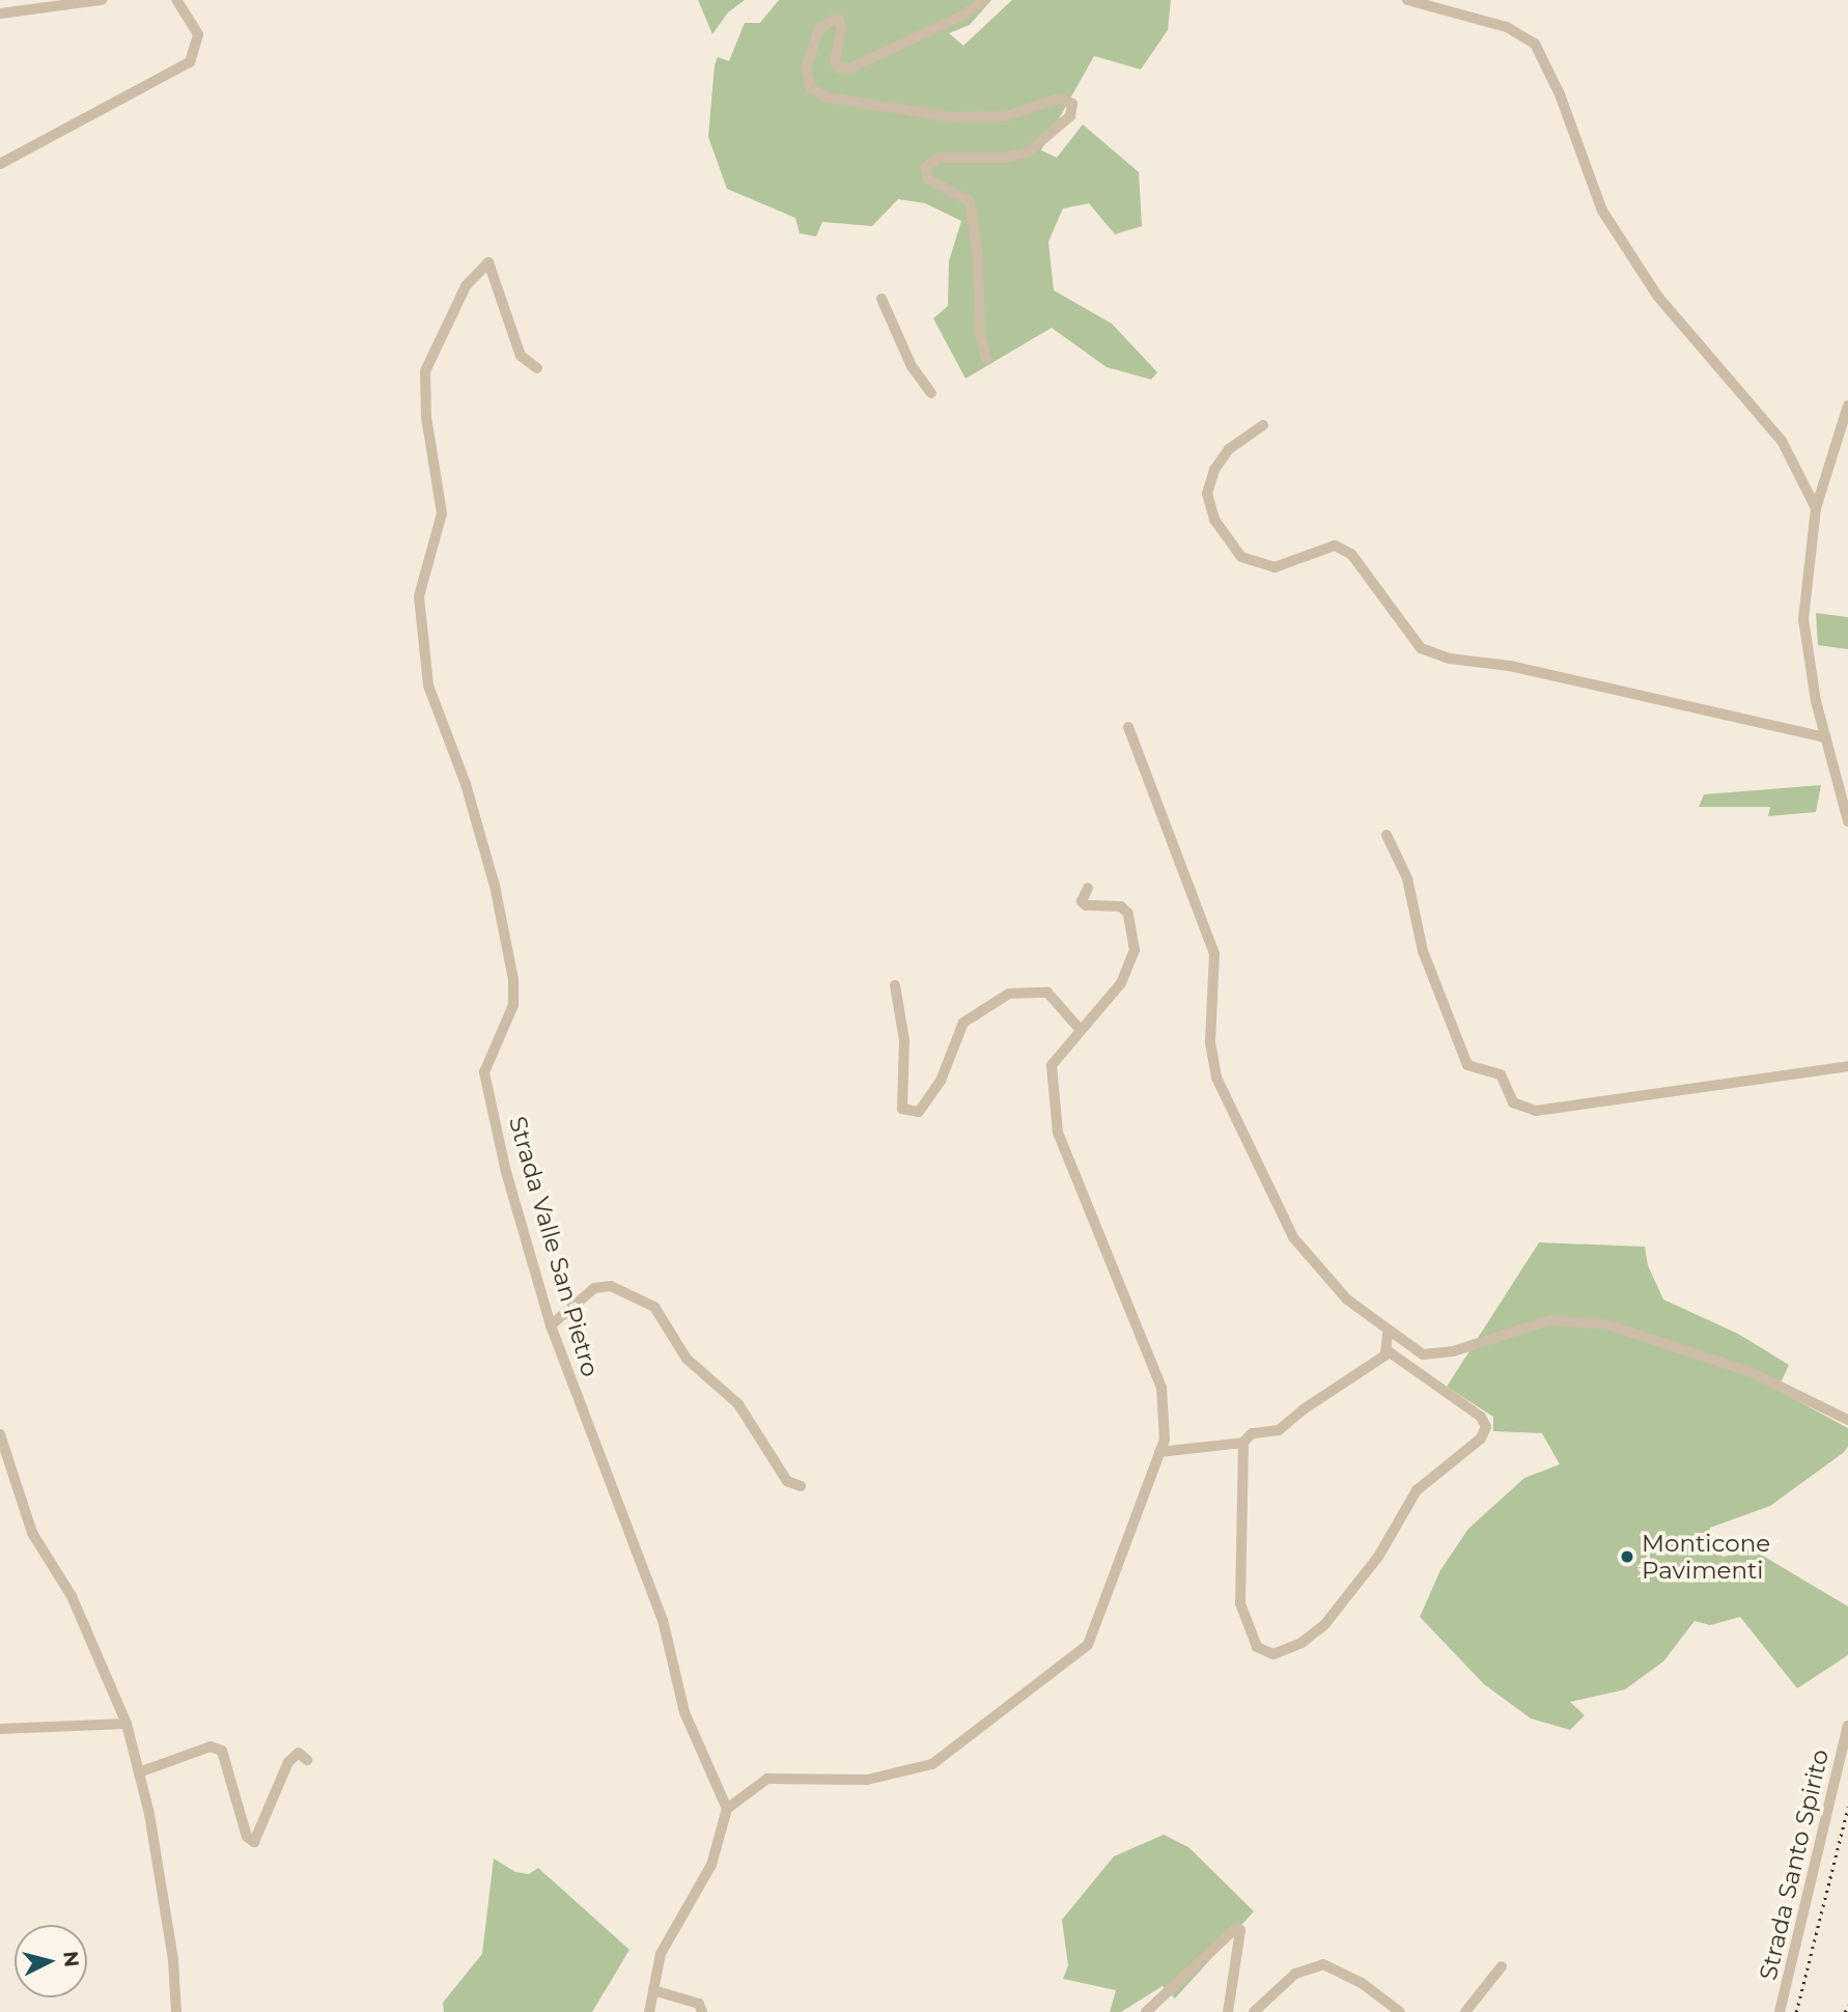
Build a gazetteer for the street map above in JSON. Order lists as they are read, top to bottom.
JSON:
{
  "streets": {
    "street": ["Strada Valle San Pietro", "Strada Santo Spirito"]
  },
  "places": ["Monticone Pavimenti"],
  "north": "right"
}
